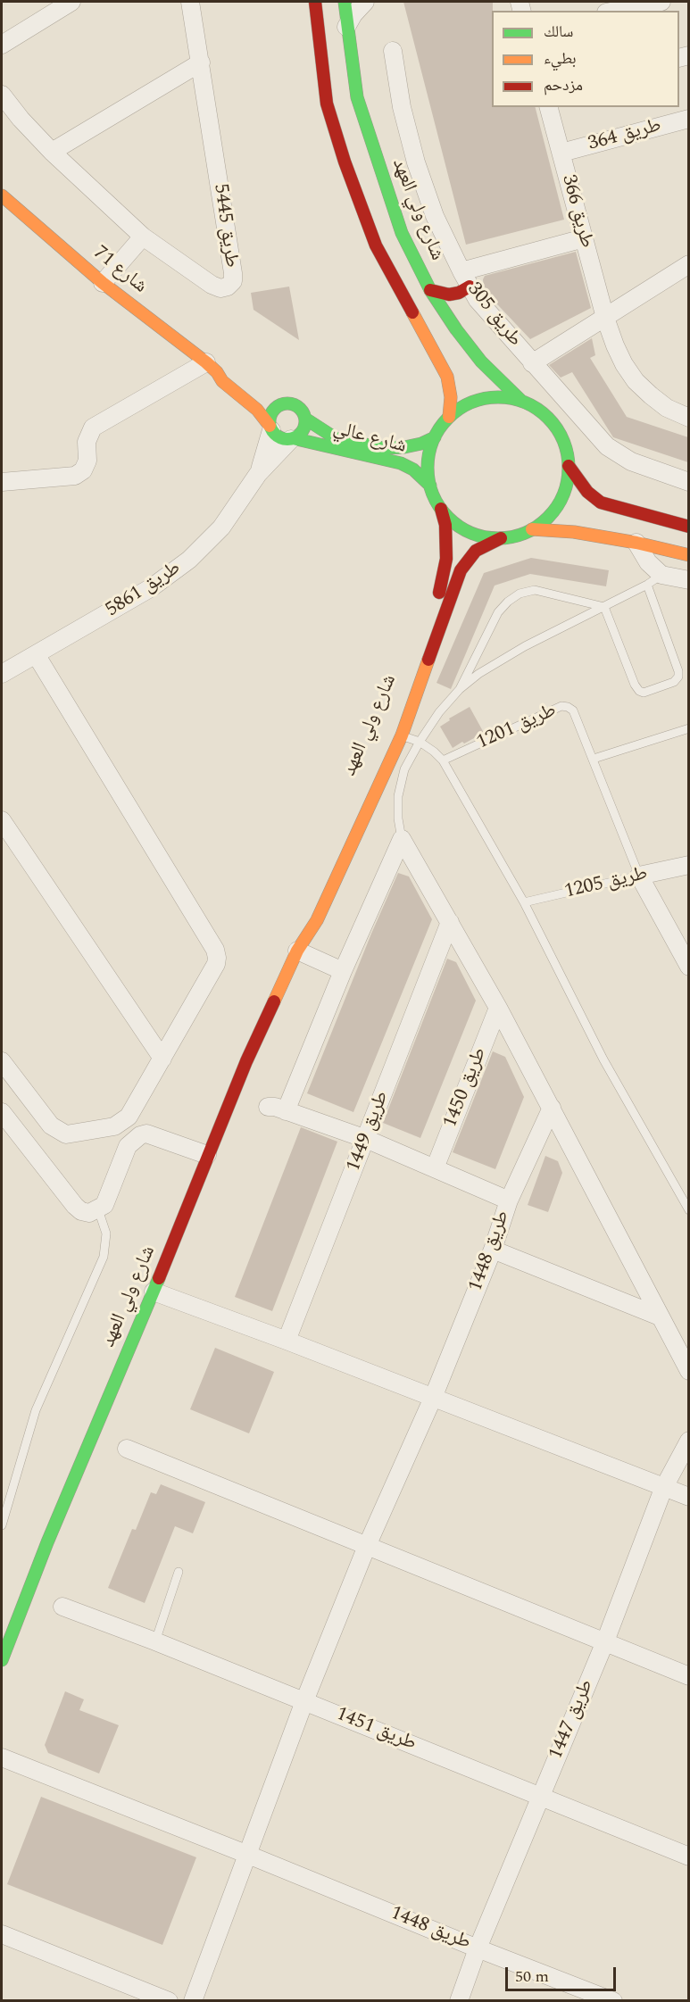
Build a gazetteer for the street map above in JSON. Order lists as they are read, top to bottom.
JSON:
{
  "streets": {
    "main road": ["شارع ولي العهد", "شارع 71", "شارع عالي"],
    "street": [
      "طريق 364",
      "طريق 366",
      "طريق 5445",
      "طريق 305",
      "طريق 5861",
      "طريق 1205",
      "طريق 1450",
      "طريق 1449",
      "طريق 1448",
      "طريق 1447",
      "طريق 1451"
    ],
    "lane": ["طريق 1201"]
  },
  "crossings": [
    ["طريق 364", "طريق 366"],
    ["شارع ولي العهد", "شارع عالي"],
    ["طريق 366", "طريق 305"],
    ["شارع 71", "شارع عالي"],
    ["شارع 71", "طريق 5861"],
    ["شارع عالي", "طريق 5861"],
    ["طريق 1201", "طريق 1205"],
    ["طريق 1448", "طريق 1447"],
    ["طريق 1448", "طريق 1451"],
    ["طريق 1447", "طريق 1451"]
  ],
  "legend": ["سالك", "بطيء", "مزدحم"],
  "scale_bar": "50 m"
}
